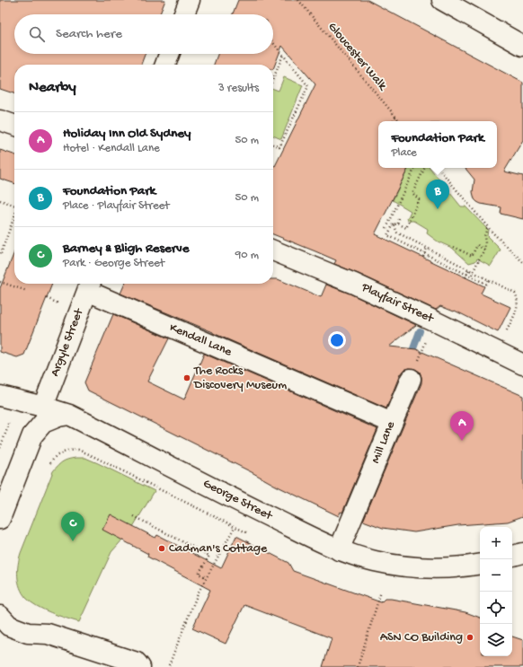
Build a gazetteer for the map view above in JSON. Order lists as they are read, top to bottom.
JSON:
{
  "streets": {
    "street": [
      "Playfair Street",
      "Kendall Lane",
      "Argyle Street",
      "Mill Lane",
      "George Street"
    ],
    "path": ["Gloucester Walk"]
  },
  "crossings": [
    ["Kendall Lane", "Argyle Street"],
    ["Kendall Lane", "Mill Lane"],
    ["Argyle Street", "George Street"],
    ["Mill Lane", "George Street"]
  ],
  "places": ["The Rocks Discovery Museum", "Cadman's Cottage", "ASN CO Building"],
  "page": {
    "search": "Search here",
    "heading": ["Nearby", "3 results"],
    "list": [
      {
        "mark": "A",
        "name": "Holiday Inn Old Sydney",
        "note": "Hotel · Kendall Lane",
        "value": "50 m"
      },
      {
        "mark": "B",
        "name": "Foundation Park",
        "note": "Place · Playfair Street",
        "value": "50 m"
      },
      {
        "mark": "C",
        "name": "Barney & Bligh Reserve",
        "note": "Park · George Street",
        "value": "90 m"
      }
    ],
    "popup": ["Foundation Park", "Place"],
    "pins": ["B", "A", "C"],
    "map_buttons": ["+", "−"]
  }
}
